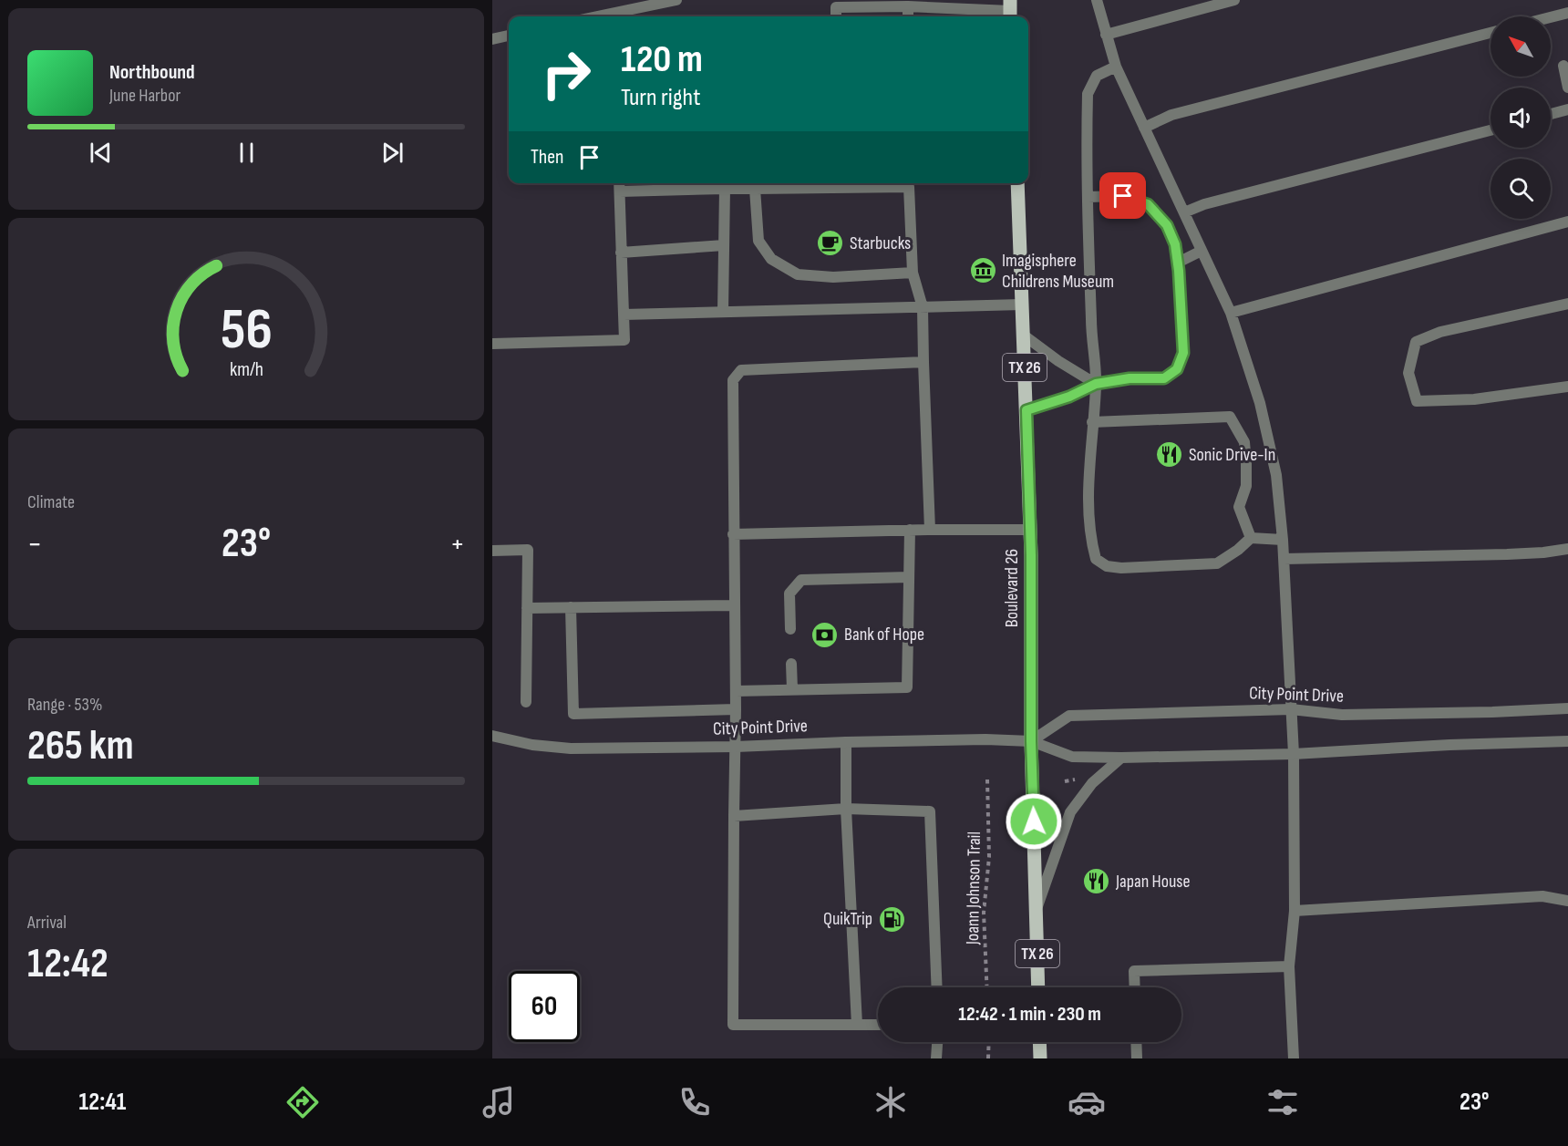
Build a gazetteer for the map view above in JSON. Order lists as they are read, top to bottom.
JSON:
{
  "streets": {
    "main road": ["TX 26", "Boulevard 26"],
    "street": ["City Point Drive"],
    "path": ["Joann Johnson Trail"]
  },
  "crossings": [
    ["Boulevard 26", "City Point Drive"]
  ],
  "places": {
    "cafe": ["Starbucks"],
    "museum": ["Imagisphere Childrens Museum"],
    "restaurant": ["Sonic Drive-In", "Japan House"],
    "bank": ["Bank of Hope"],
    "fuel station": ["QuikTrip"]
  },
  "north": "top left",
  "page": {
    "turn": ["120 m", "Turn right"],
    "song": ["Northbound", "June Harbor"],
    "then": "Then",
    "tile": [
      "Climate",
      ["Range · 53%", "265 km"],
      ["Arrival", "12:42"]
    ],
    "heat": ["−", "23°", "+"],
    "limit": "60",
    "trip": "12:42 · 1 min · 230 m",
    "tabs": ["12:41", "23°"],
    "gauge": ["56", "km/h"]
  }
}
